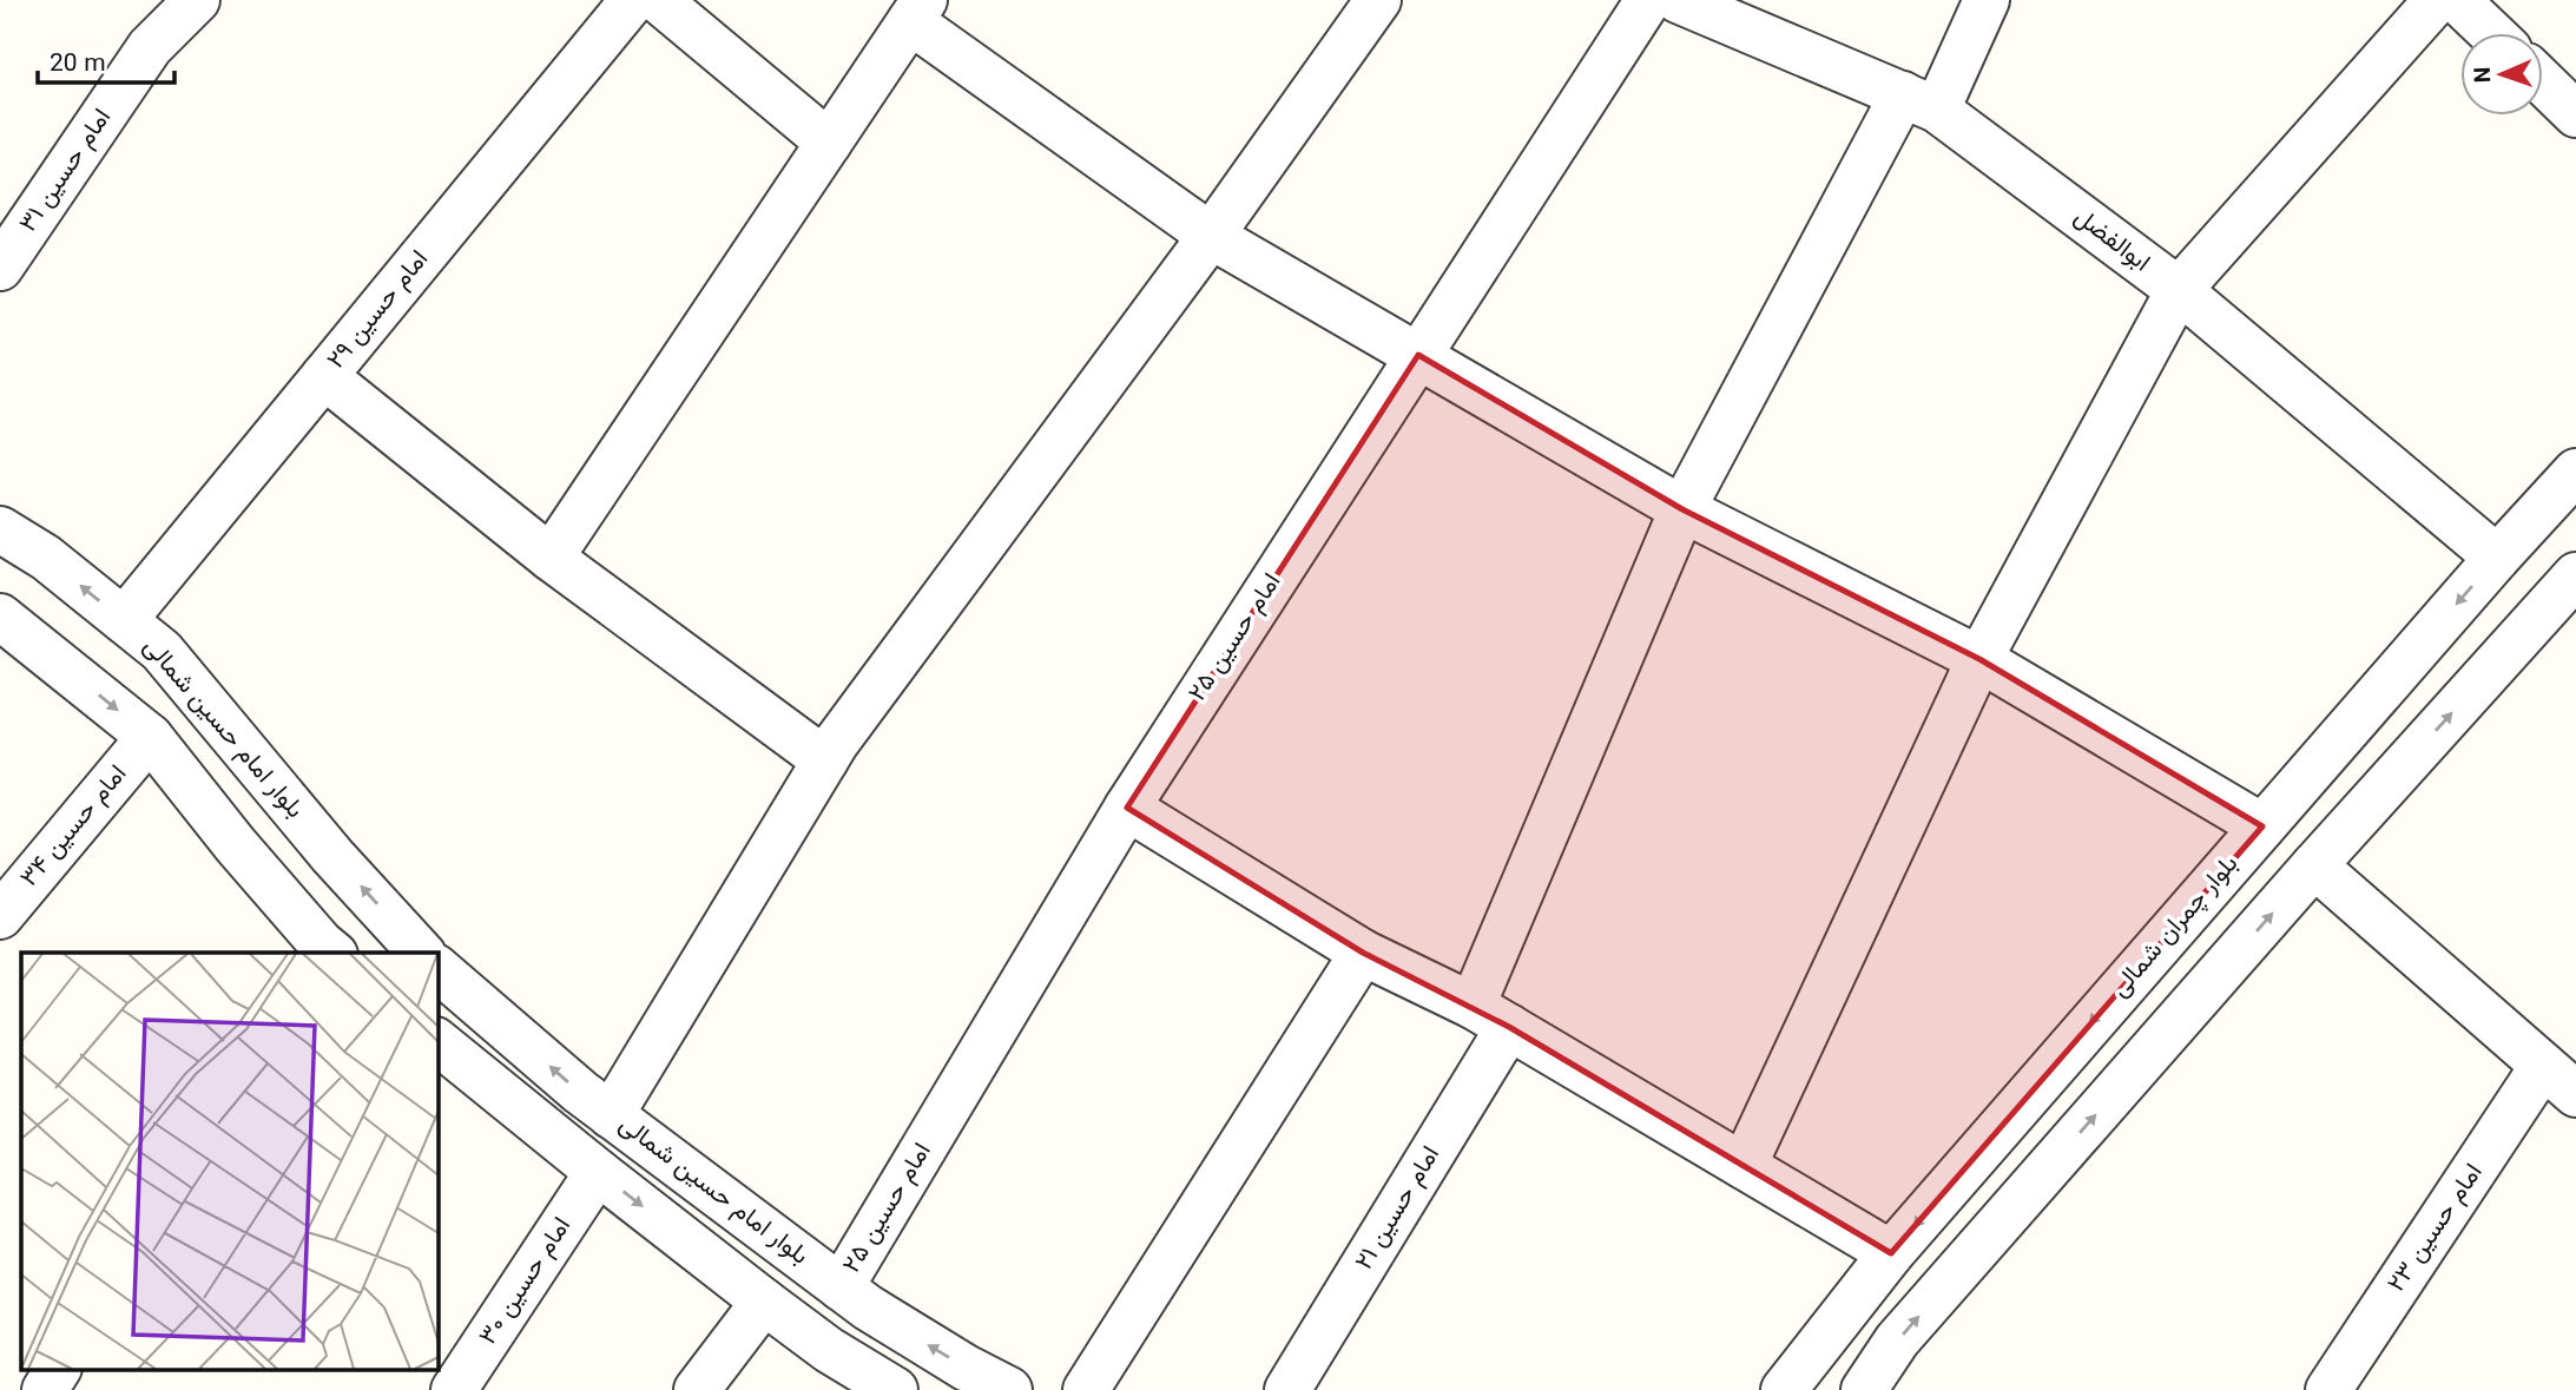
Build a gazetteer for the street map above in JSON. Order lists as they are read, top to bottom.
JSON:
{
  "streets": {
    "street": [
      "امام حسین ۳۱",
      "ابوالفضل",
      "امام حسین ۲۹",
      "امام حسین ۲۵",
      "بلوار امام حسین شمالی",
      "امام حسین ۳۴",
      "بلوار چمران شمالی",
      "امام حسین ۲۱",
      "امام حسین ۲۳",
      "امام حسین ۳۰"
    ]
  },
  "crossings": [
    ["ابوالفضل", "امام حسین ۲۵"],
    ["ابوالفضل", "بلوار چمران شمالی"],
    ["ابوالفضل", "امام حسین ۲۱"],
    ["امام حسین ۲۹", "بلوار امام حسین شمالی"],
    ["امام حسین ۲۵", "بلوار امام حسین شمالی"]
  ],
  "scale_bar": "20 m",
  "north": "left"
}
